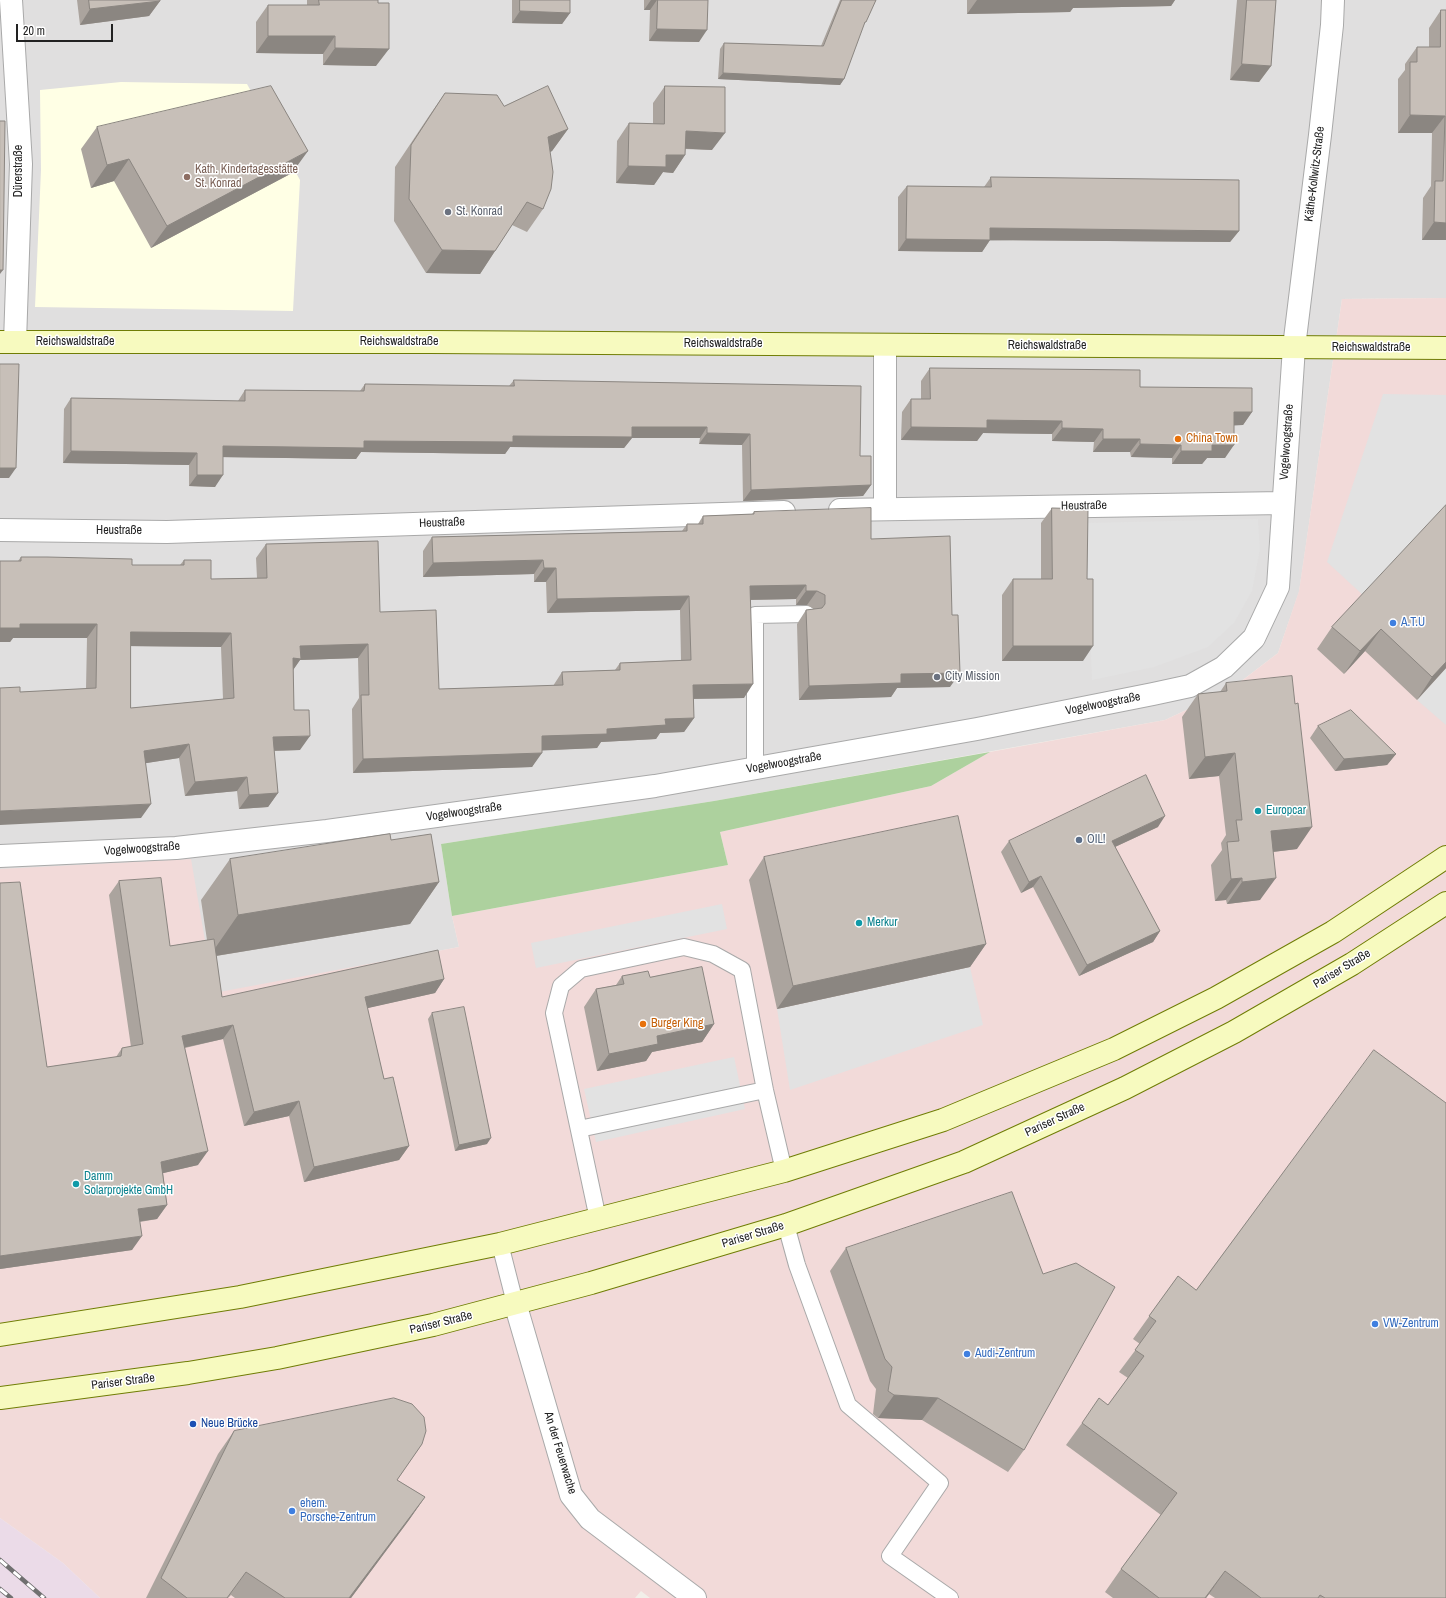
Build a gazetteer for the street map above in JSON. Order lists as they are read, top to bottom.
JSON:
{
  "streets": {
    "main road": ["Reichswaldstraße", "Pariser Straße"],
    "street": [
      "Dürerstraße",
      "Käthe-Kollwitz-Straße",
      "Vogelwoogstraße",
      "Heustraße",
      "An der Feuerwache"
    ]
  },
  "crossings": [
    ["Dürerstraße", "Reichswaldstraße"],
    ["Käthe-Kollwitz-Straße", "Reichswaldstraße"],
    ["Käthe-Kollwitz-Straße", "Vogelwoogstraße"],
    ["Reichswaldstraße", "Vogelwoogstraße"],
    ["Vogelwoogstraße", "Heustraße"],
    ["Pariser Straße", "An der Feuerwache"]
  ],
  "places": [
    "Kath. Kindertagesstätte St. Konrad",
    "St. Konrad",
    "China Town",
    "A.T.U",
    "City Mission",
    "Europcar",
    "OIL!",
    "Merkur",
    "Burger King",
    "Damm Solarprojekte GmbH",
    "VW-Zentrum",
    "Audi-Zentrum",
    "Neue Brücke",
    "ehem. Porsche-Zentrum"
  ],
  "scale_bar": "20 m"
}
